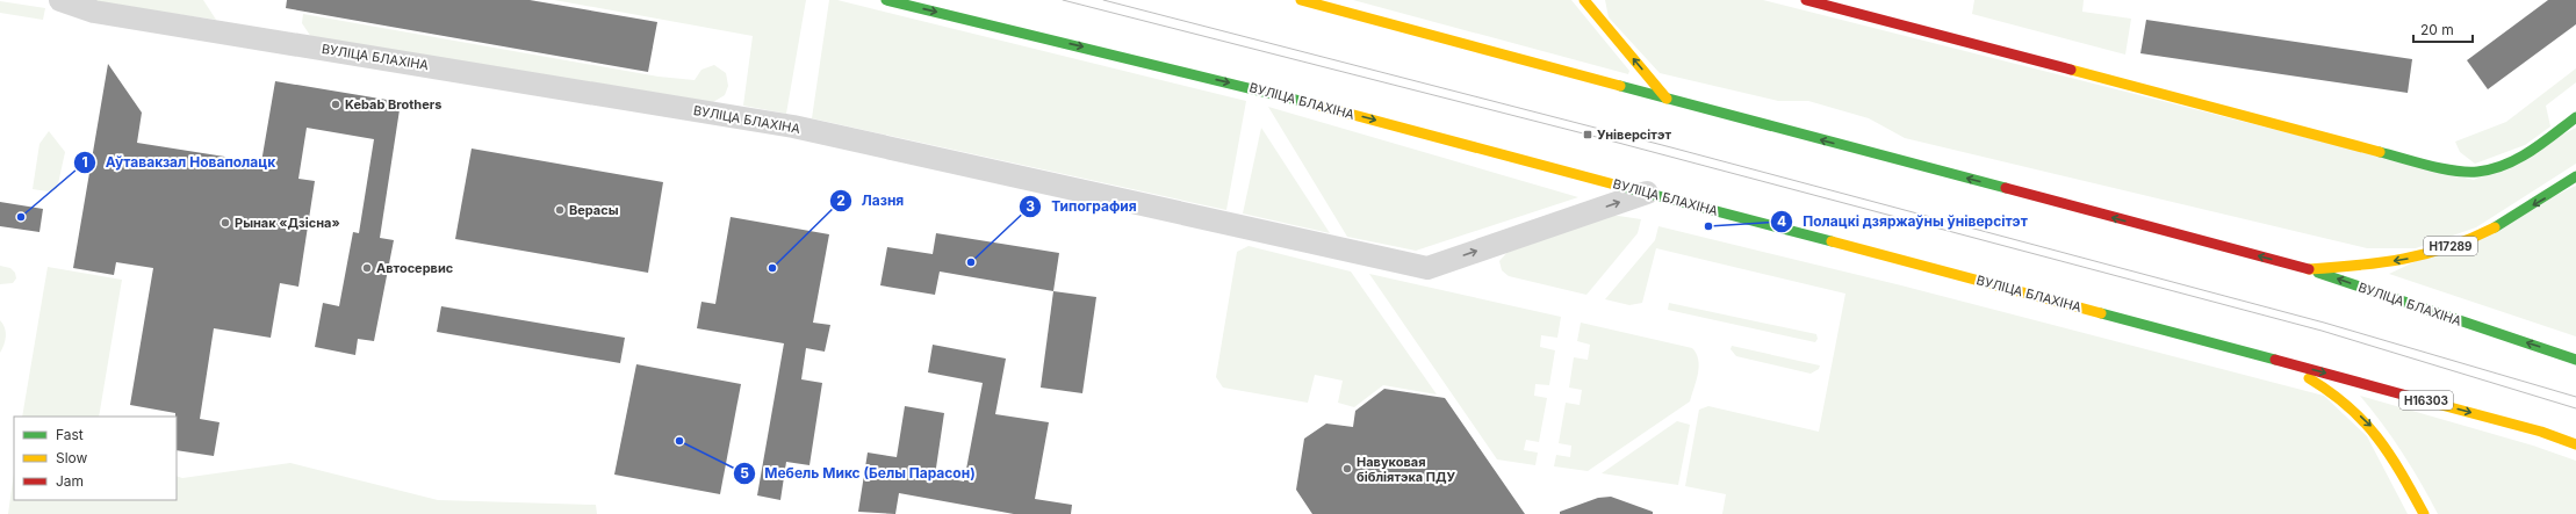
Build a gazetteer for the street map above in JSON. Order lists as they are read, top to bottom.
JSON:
{
  "streets": {
    "main road": ["ВУЛІЦА БЛАХІНА", "Н17289", "Н16303"]
  },
  "crossings": [
    ["ВУЛІЦА БЛАХІНА", "Н17289"]
  ],
  "places": {
    "other": [
      "Kebab Brothers",
      "Верасы",
      "Аўтавакзал Новаполацк",
      "Рынак «Дзісна»",
      "Полацкі дзяржаўны ўніверсітэт",
      "Типография",
      "Автосервис",
      "Лазня",
      "Мебель Микс (Белы Парасон)",
      "Навуковая бібліятэка ПДУ"
    ],
    "transit": ["Універсітэт"]
  },
  "legend": ["Fast", "Slow", "Jam"],
  "scale_bar": "20 m"
}
